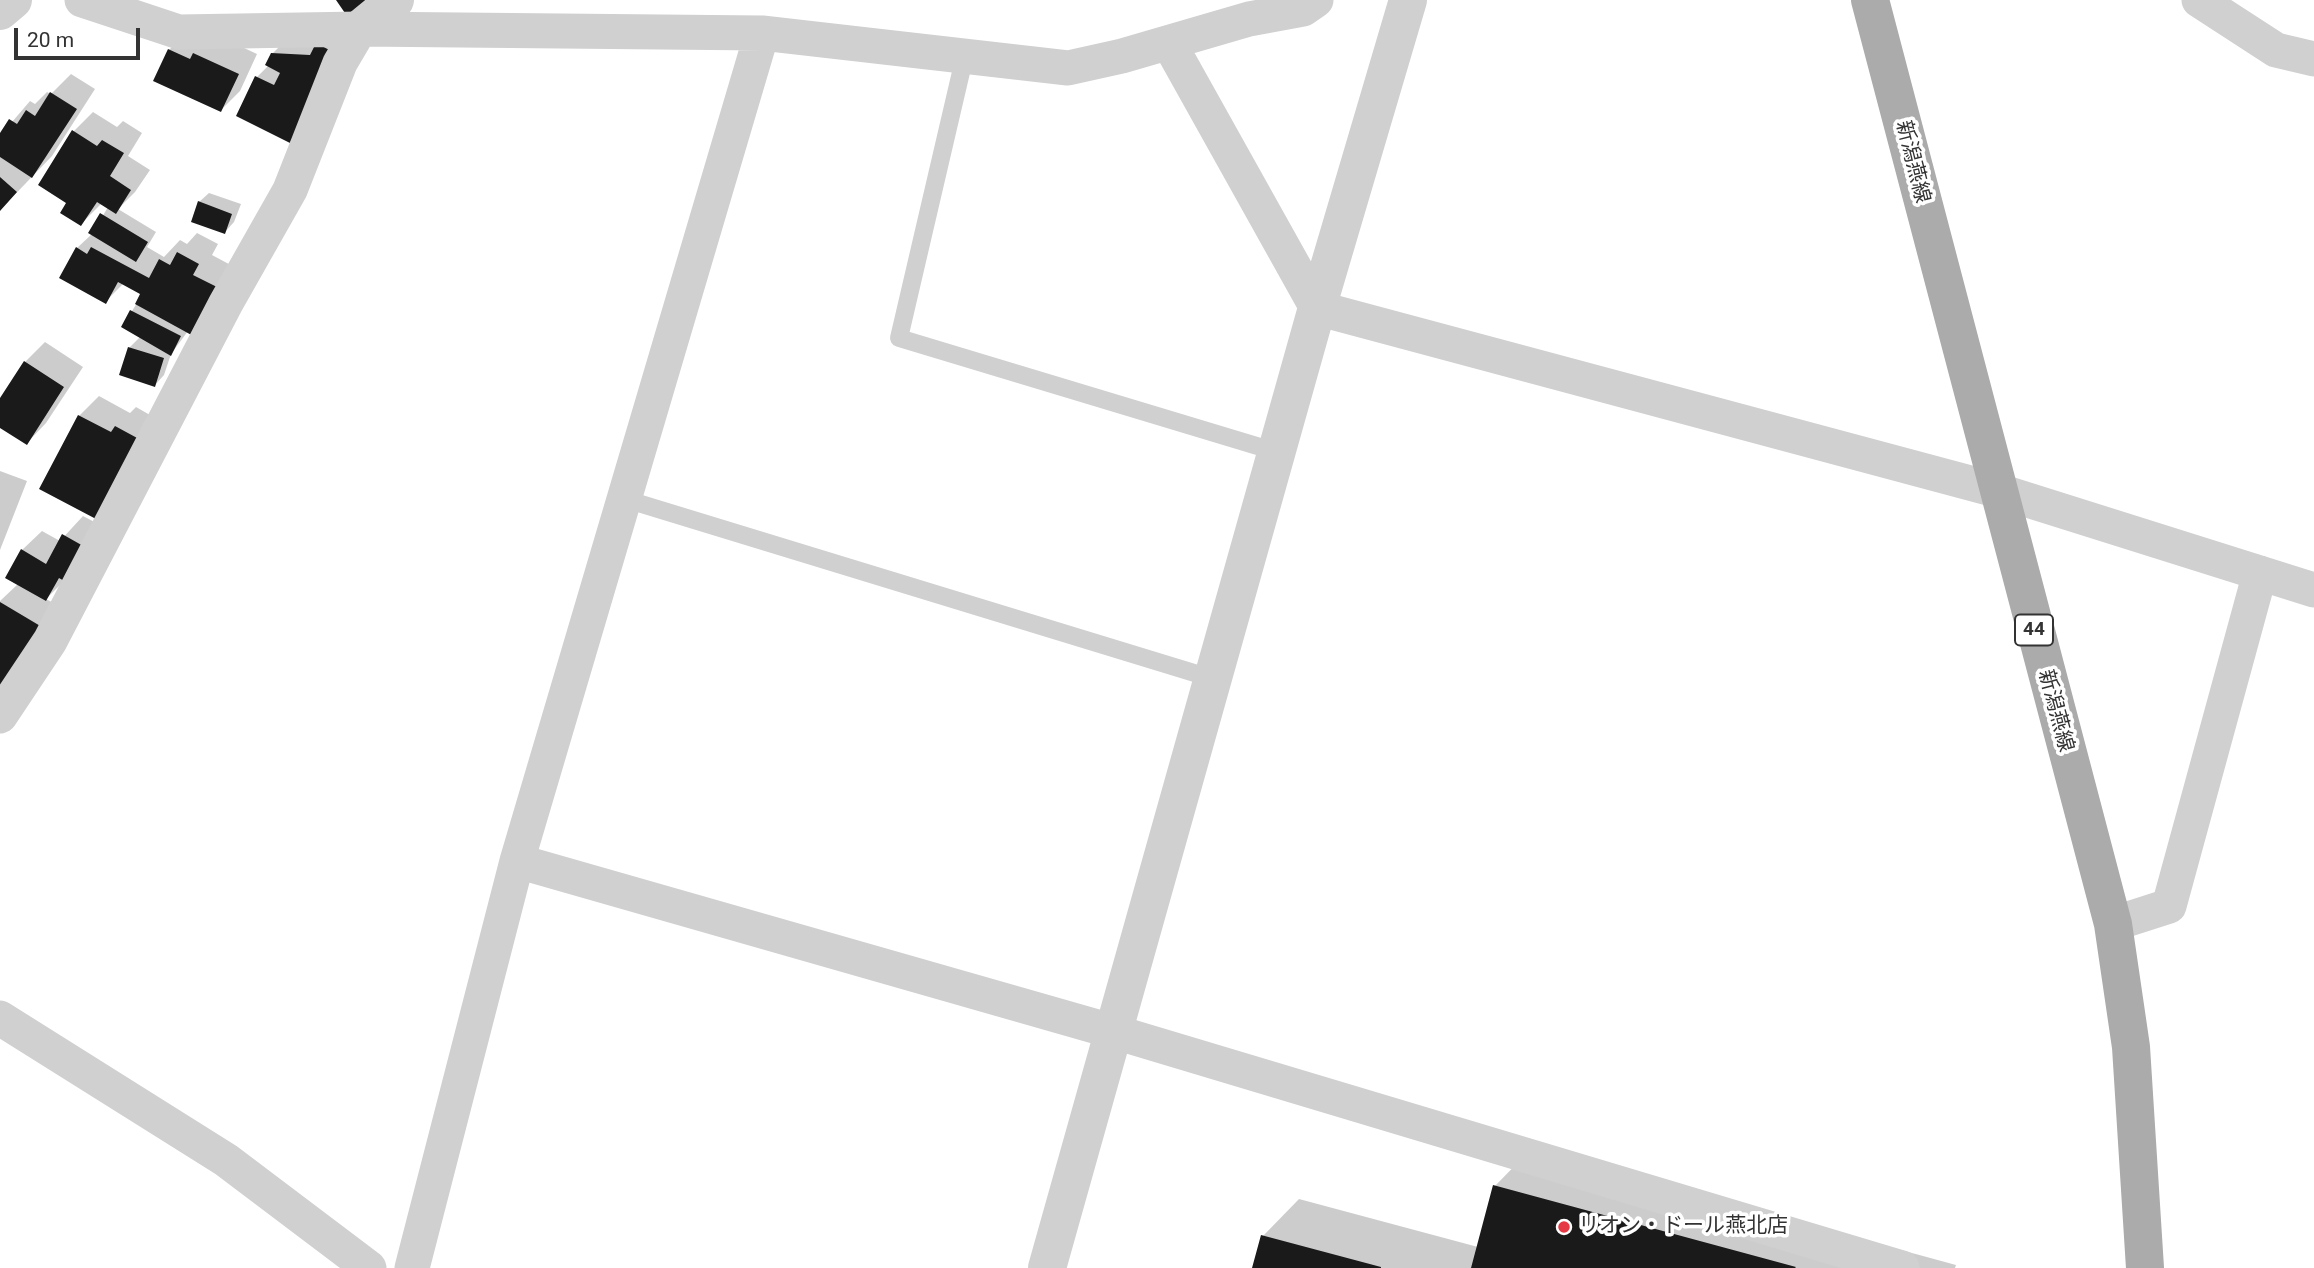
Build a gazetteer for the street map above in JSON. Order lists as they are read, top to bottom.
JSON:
{
  "streets": {
    "main road": ["新潟燕線", "44"]
  },
  "places": ["リオン・ドール燕北店"],
  "scale_bar": "20 m"
}
